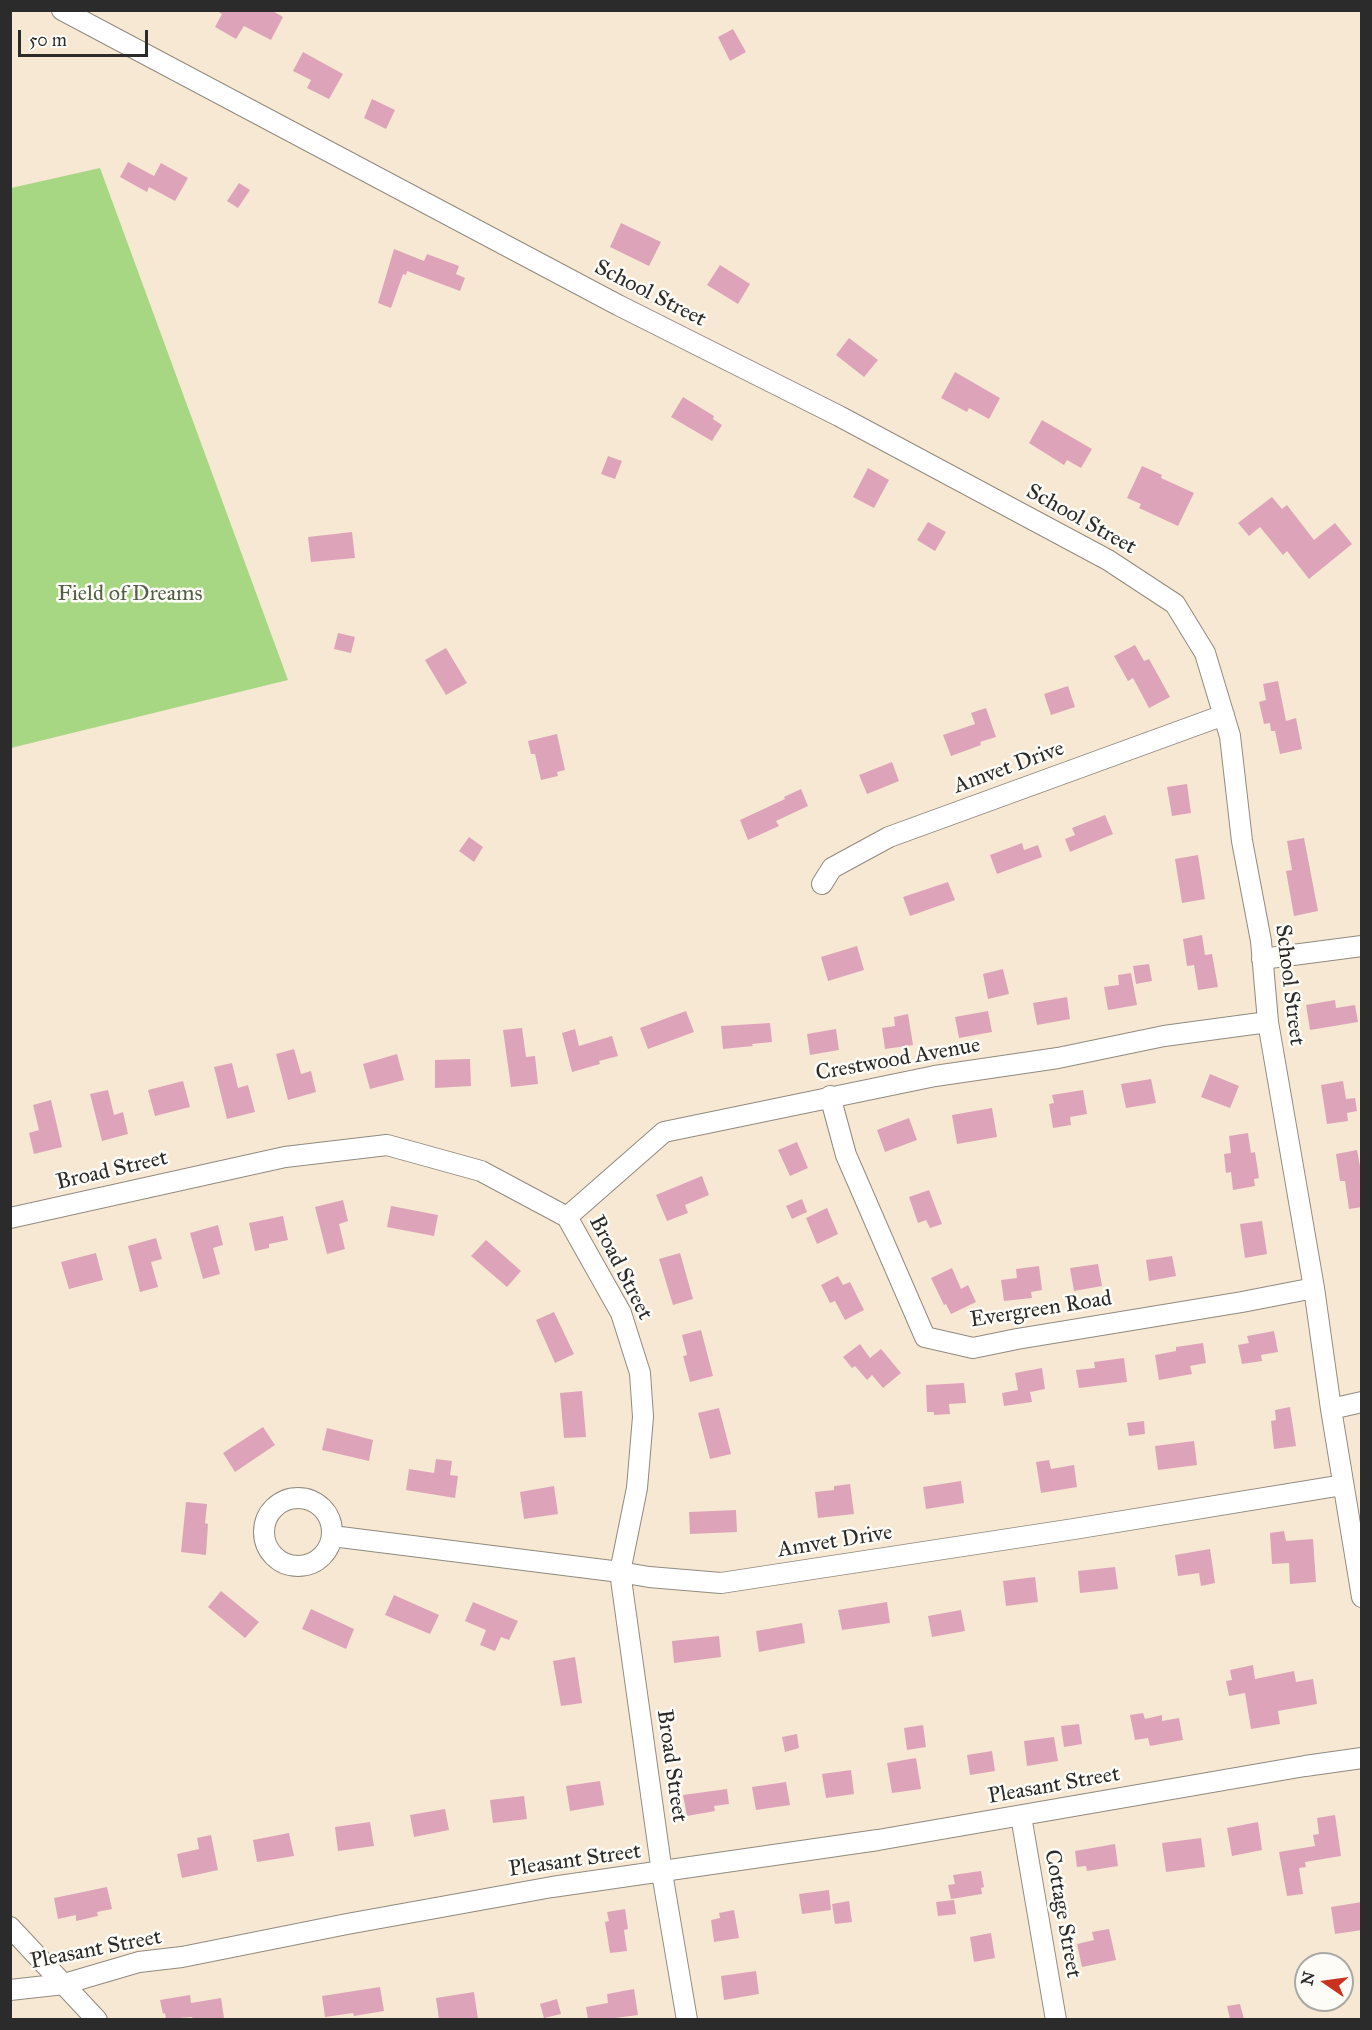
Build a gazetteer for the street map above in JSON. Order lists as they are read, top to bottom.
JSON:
{
  "streets": {
    "street": [
      "School Street",
      "Amvet Drive",
      "Crestwood Avenue",
      "Broad Street",
      "Evergreen Road",
      "Pleasant Street",
      "Cottage Street"
    ]
  },
  "crossings": [
    ["School Street", "Amvet Drive"],
    ["School Street", "Crestwood Avenue"],
    ["School Street", "Evergreen Road"],
    ["Amvet Drive", "Broad Street"],
    ["Crestwood Avenue", "Broad Street"],
    ["Crestwood Avenue", "Evergreen Road"],
    ["Broad Street", "Pleasant Street"],
    ["Pleasant Street", "Cottage Street"]
  ],
  "parks": ["Field of Dreams"],
  "scale_bar": "50 m",
  "north": "left"
}
